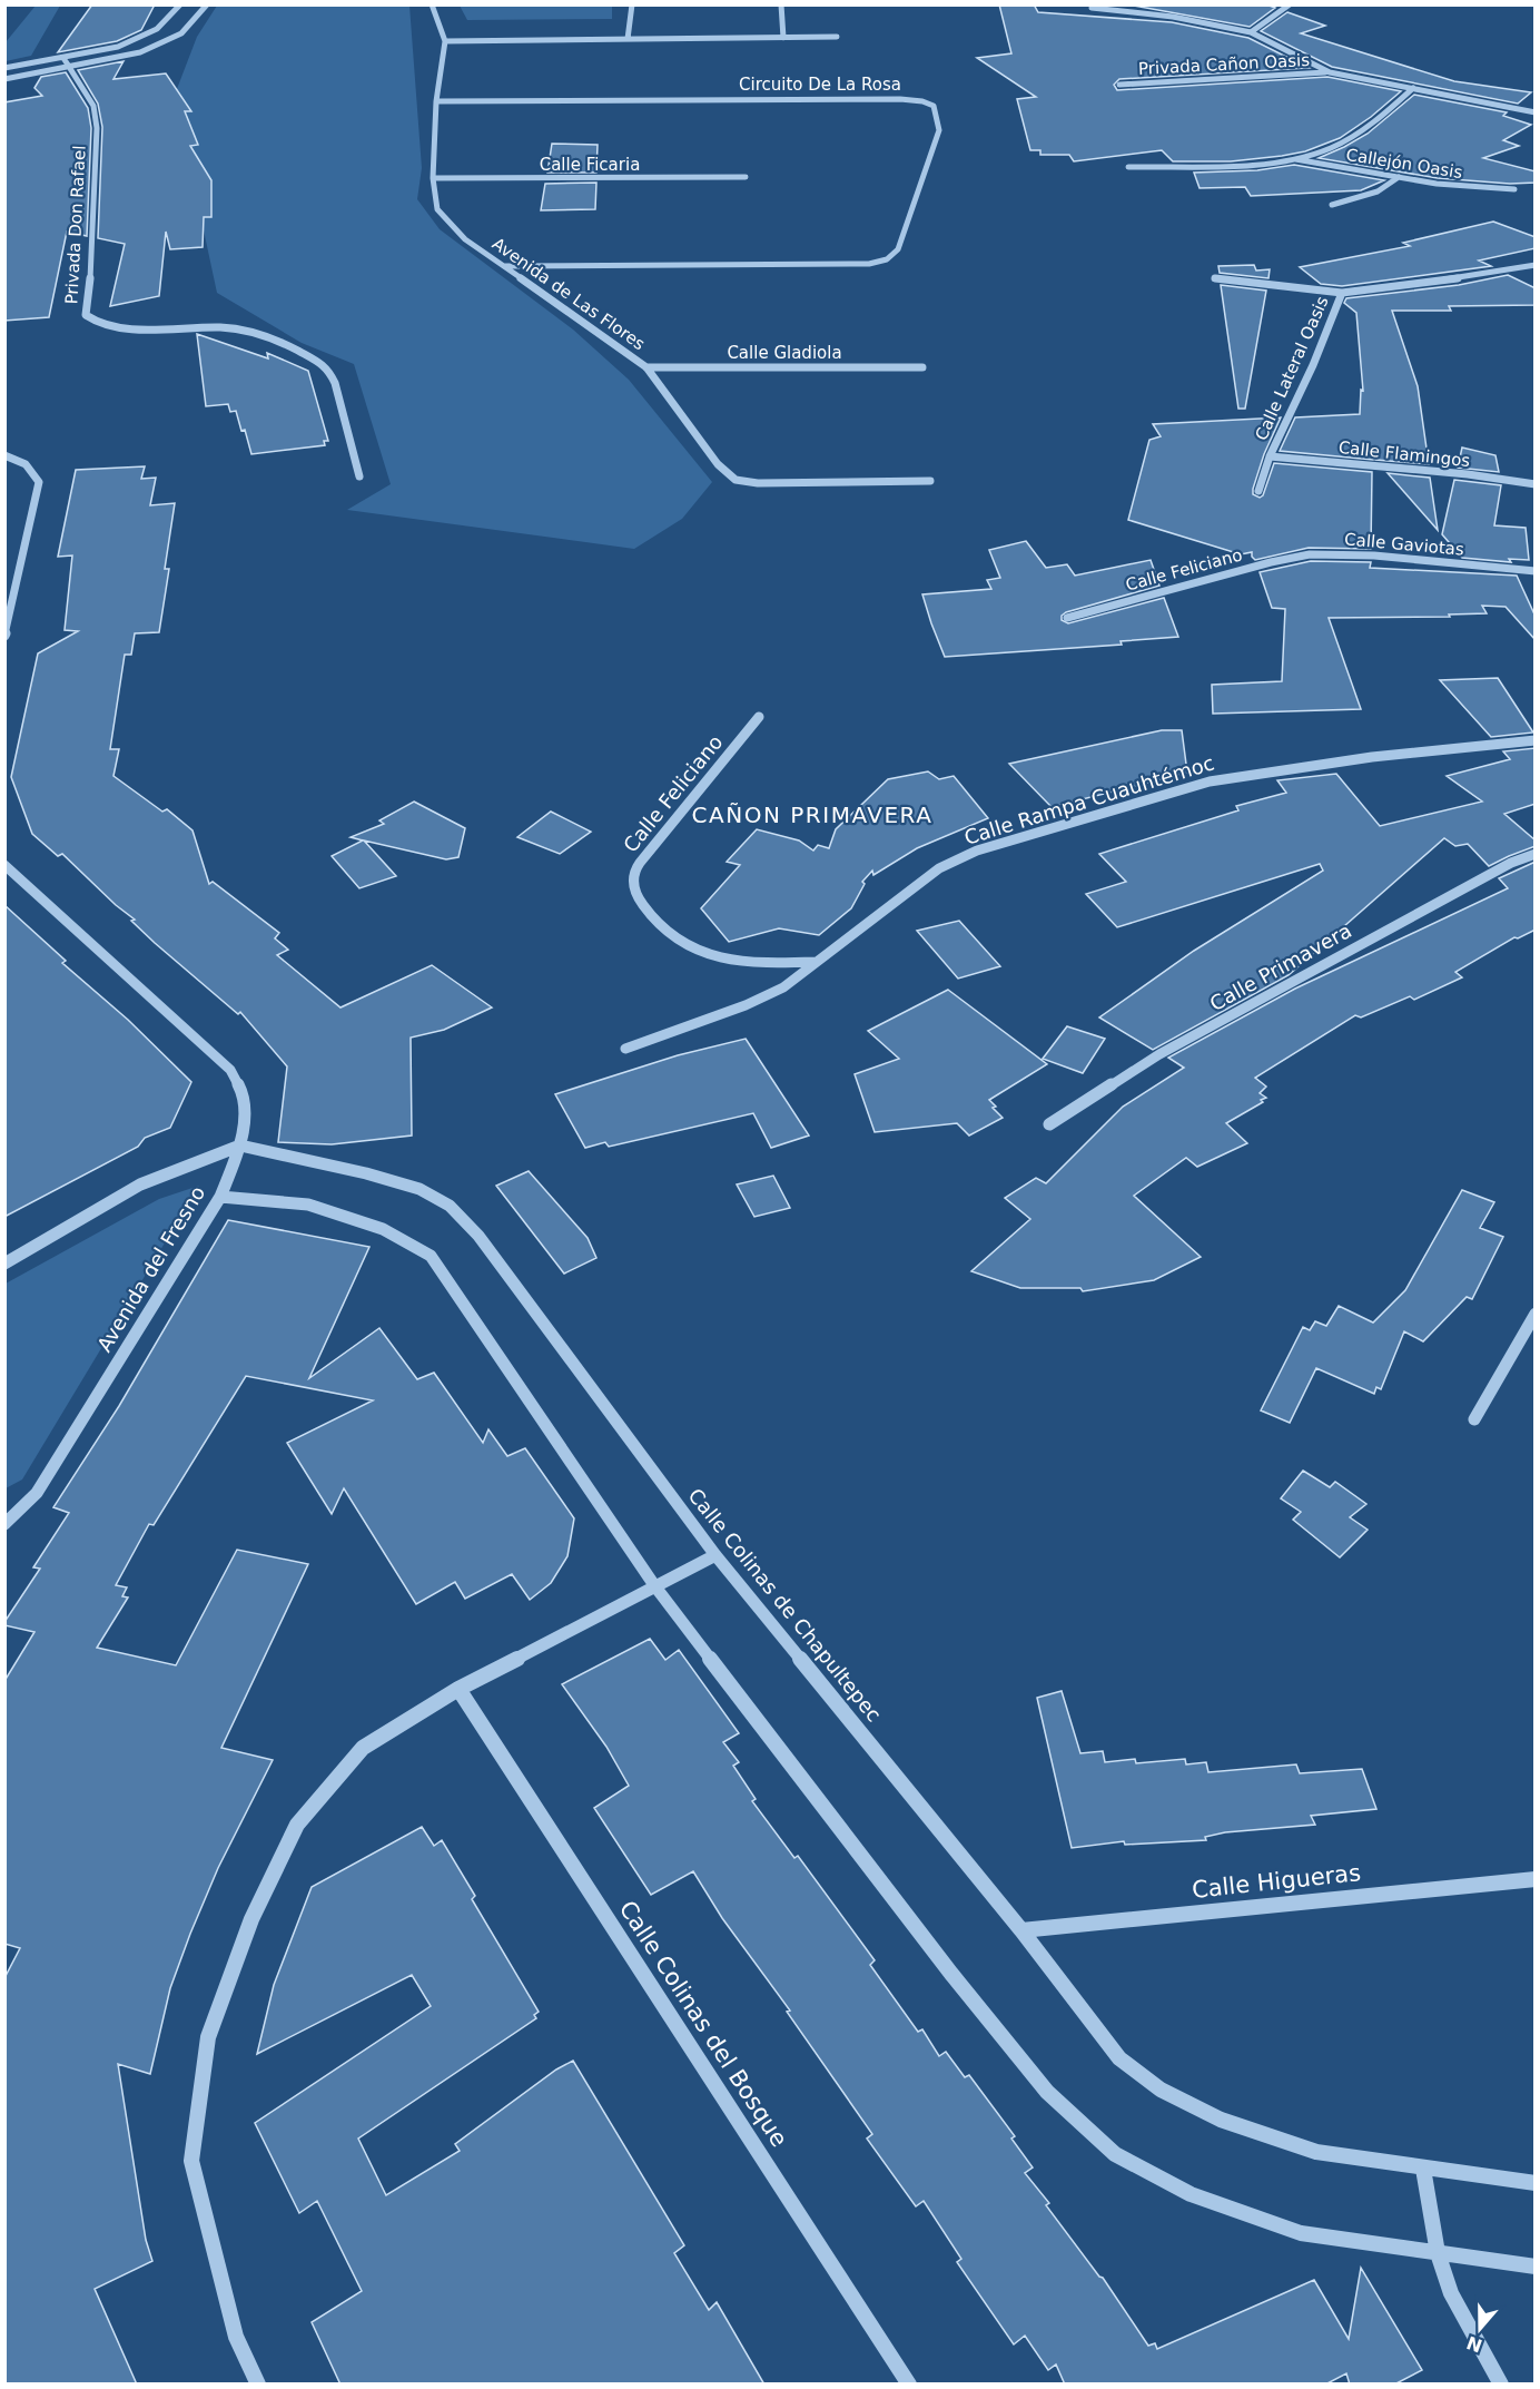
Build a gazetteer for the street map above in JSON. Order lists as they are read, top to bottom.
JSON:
{
  "streets": {
    "street": [
      "Privada Cañon Oasis",
      "Circuito De La Rosa",
      "Callejón Oasis",
      "Calle Ficaria",
      "Privada Don Rafael",
      "Avenida de Las Flores",
      "Calle Gladiola",
      "Calle Lateral Oasis",
      "Calle Flamingos",
      "Calle Gaviotas",
      "Calle Feliciano",
      "Calle Rampa Cuauhtémoc",
      "Calle Primavera",
      "Avenida del Fresno",
      "Calle Colinas de Chapultepec",
      "Calle Higueras",
      "Calle Colinas del Bosque"
    ]
  },
  "crossings": [
    ["Circuito De La Rosa", "Avenida de Las Flores"],
    ["Calle Ficaria", "Avenida de Las Flores"],
    ["Avenida de Las Flores", "Calle Gladiola"],
    ["Calle Lateral Oasis", "Calle Flamingos"],
    ["Calle Gaviotas", "Calle Feliciano"],
    ["Calle Feliciano", "Calle Rampa Cuauhtémoc"],
    ["Avenida del Fresno", "Calle Colinas de Chapultepec"],
    ["Calle Colinas de Chapultepec", "Calle Higueras"]
  ],
  "districts": ["CAÑON PRIMAVERA"],
  "north": "bottom"
}
